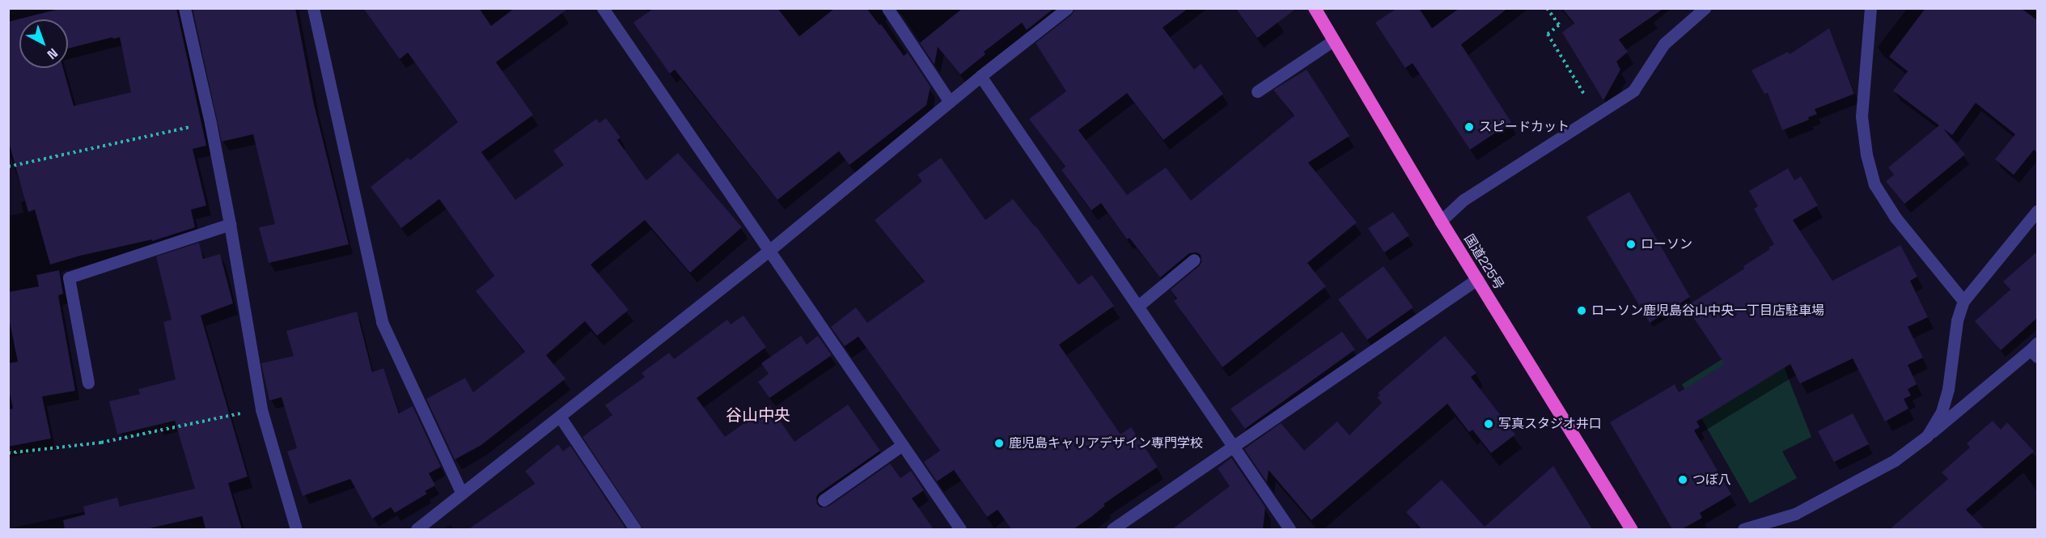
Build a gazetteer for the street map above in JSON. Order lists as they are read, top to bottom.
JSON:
{
  "streets": {
    "highway": ["国道225号"]
  },
  "districts": ["谷山中央"],
  "places": [
    "スピードカット",
    "ローソン",
    "ローソン鹿児島谷山中央一丁目店駐車場",
    "写真スタジオ井口",
    "鹿児島キャリアデザイン専門学校",
    "つぼ八"
  ],
  "north": "bottom right"
}
